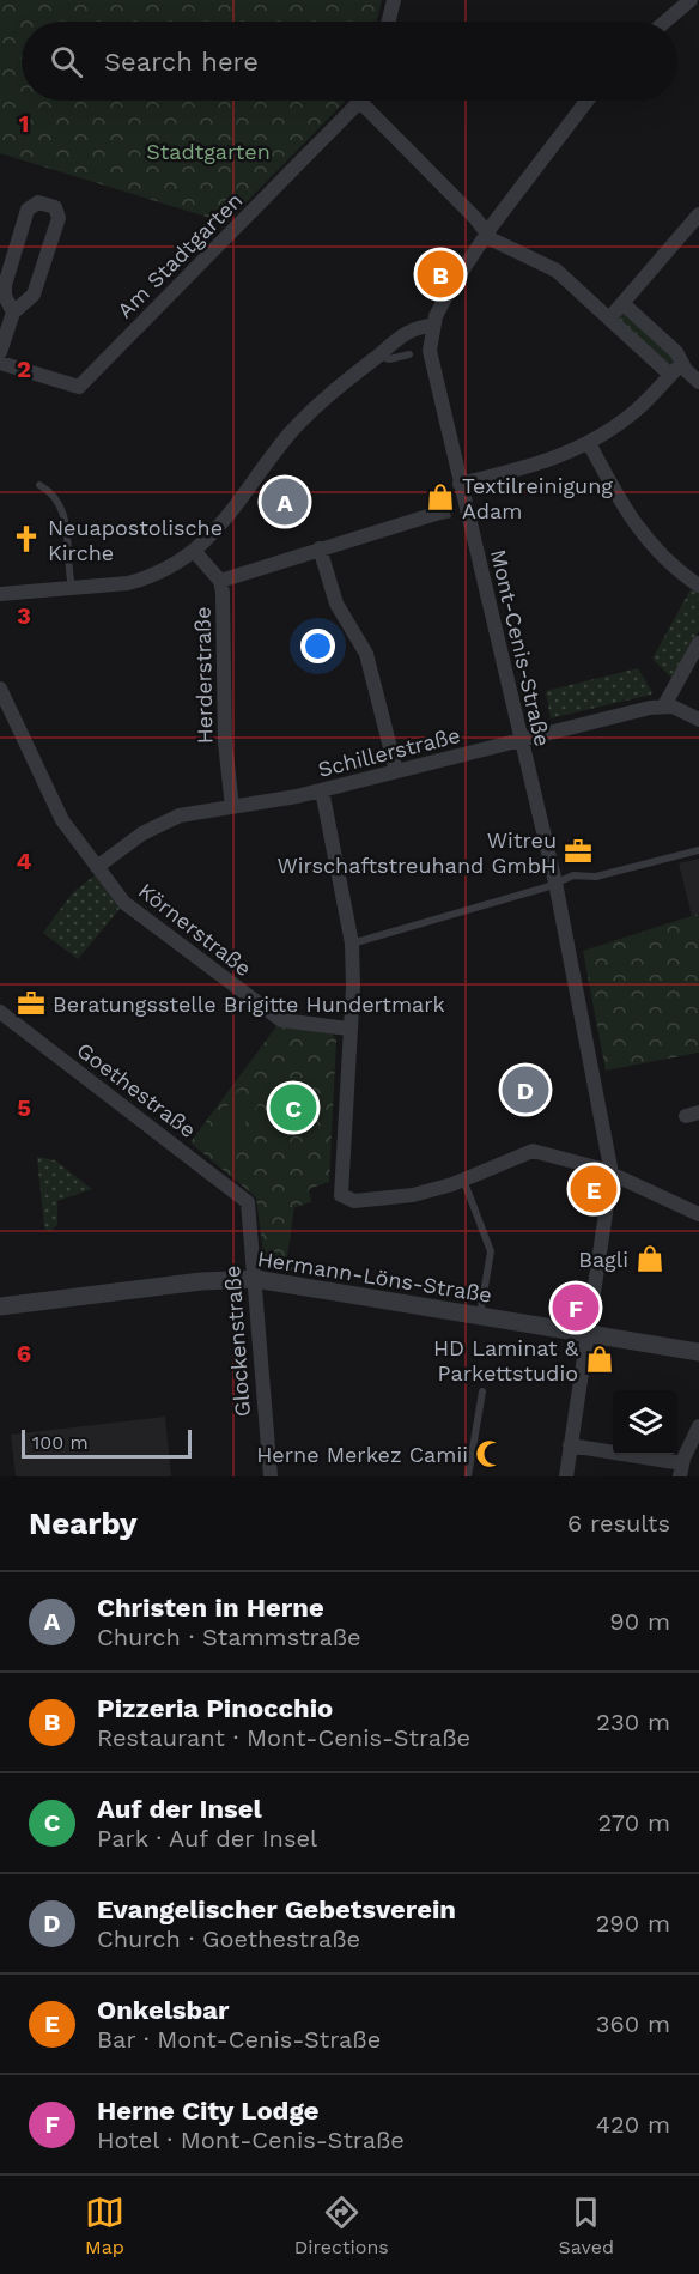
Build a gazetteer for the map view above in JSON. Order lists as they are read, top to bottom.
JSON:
{
  "streets": {
    "street": [
      "Am Stadtgarten",
      "Mont-Cenis-Straße",
      "Herderstraße",
      "Schillerstraße",
      "Körnerstraße",
      "Goethestraße",
      "Hermann-Löns-Straße",
      "Glockenstraße"
    ]
  },
  "crossings": [
    ["Mont-Cenis-Straße", "Schillerstraße"],
    ["Mont-Cenis-Straße", "Hermann-Löns-Straße"],
    ["Herderstraße", "Schillerstraße"],
    ["Schillerstraße", "Körnerstraße"],
    ["Goethestraße", "Glockenstraße"],
    ["Hermann-Löns-Straße", "Glockenstraße"]
  ],
  "parks": ["Stadtgarten"],
  "places": {
    "shop": ["Textilreinigung Adam", "Bagli", "HD Laminat & Parkettstudio"],
    "church": ["Neuapostolische Kirche"],
    "office": ["Witreu Wirschaftstreuhand GmbH", "Beratungsstelle Brigitte Hundertmark"],
    "mosque": ["Herne Merkez Camii"]
  },
  "scale_bar": "100 m",
  "page": {
    "search": "Search here",
    "pins": [
      "B",
      "A",
      "D",
      "C",
      "E",
      "F"
    ],
    "scale": "100 m",
    "heading": ["Nearby", "6 results"],
    "list": [
      {
        "mark": "A",
        "name": "Christen in Herne",
        "note": "Church · Stammstraße",
        "value": "90 m"
      },
      {
        "mark": "B",
        "name": "Pizzeria Pinocchio",
        "note": "Restaurant · Mont-Cenis-Straße",
        "value": "230 m"
      },
      {
        "mark": "C",
        "name": "Auf der Insel",
        "note": "Park · Auf der Insel",
        "value": "270 m"
      },
      {
        "mark": "D",
        "name": "Evangelischer Gebetsverein",
        "note": "Church · Goethestraße",
        "value": "290 m"
      },
      {
        "mark": "E",
        "name": "Onkelsbar",
        "note": "Bar · Mont-Cenis-Straße",
        "value": "360 m"
      },
      {
        "mark": "F",
        "name": "Herne City Lodge",
        "note": "Hotel · Mont-Cenis-Straße",
        "value": "420 m"
      }
    ],
    "nav": ["Map", "Directions", "Saved"]
  },
  "grid": {
    "rows": [
      "1",
      "2",
      "3",
      "4",
      "5",
      "6"
    ]
  }
}
